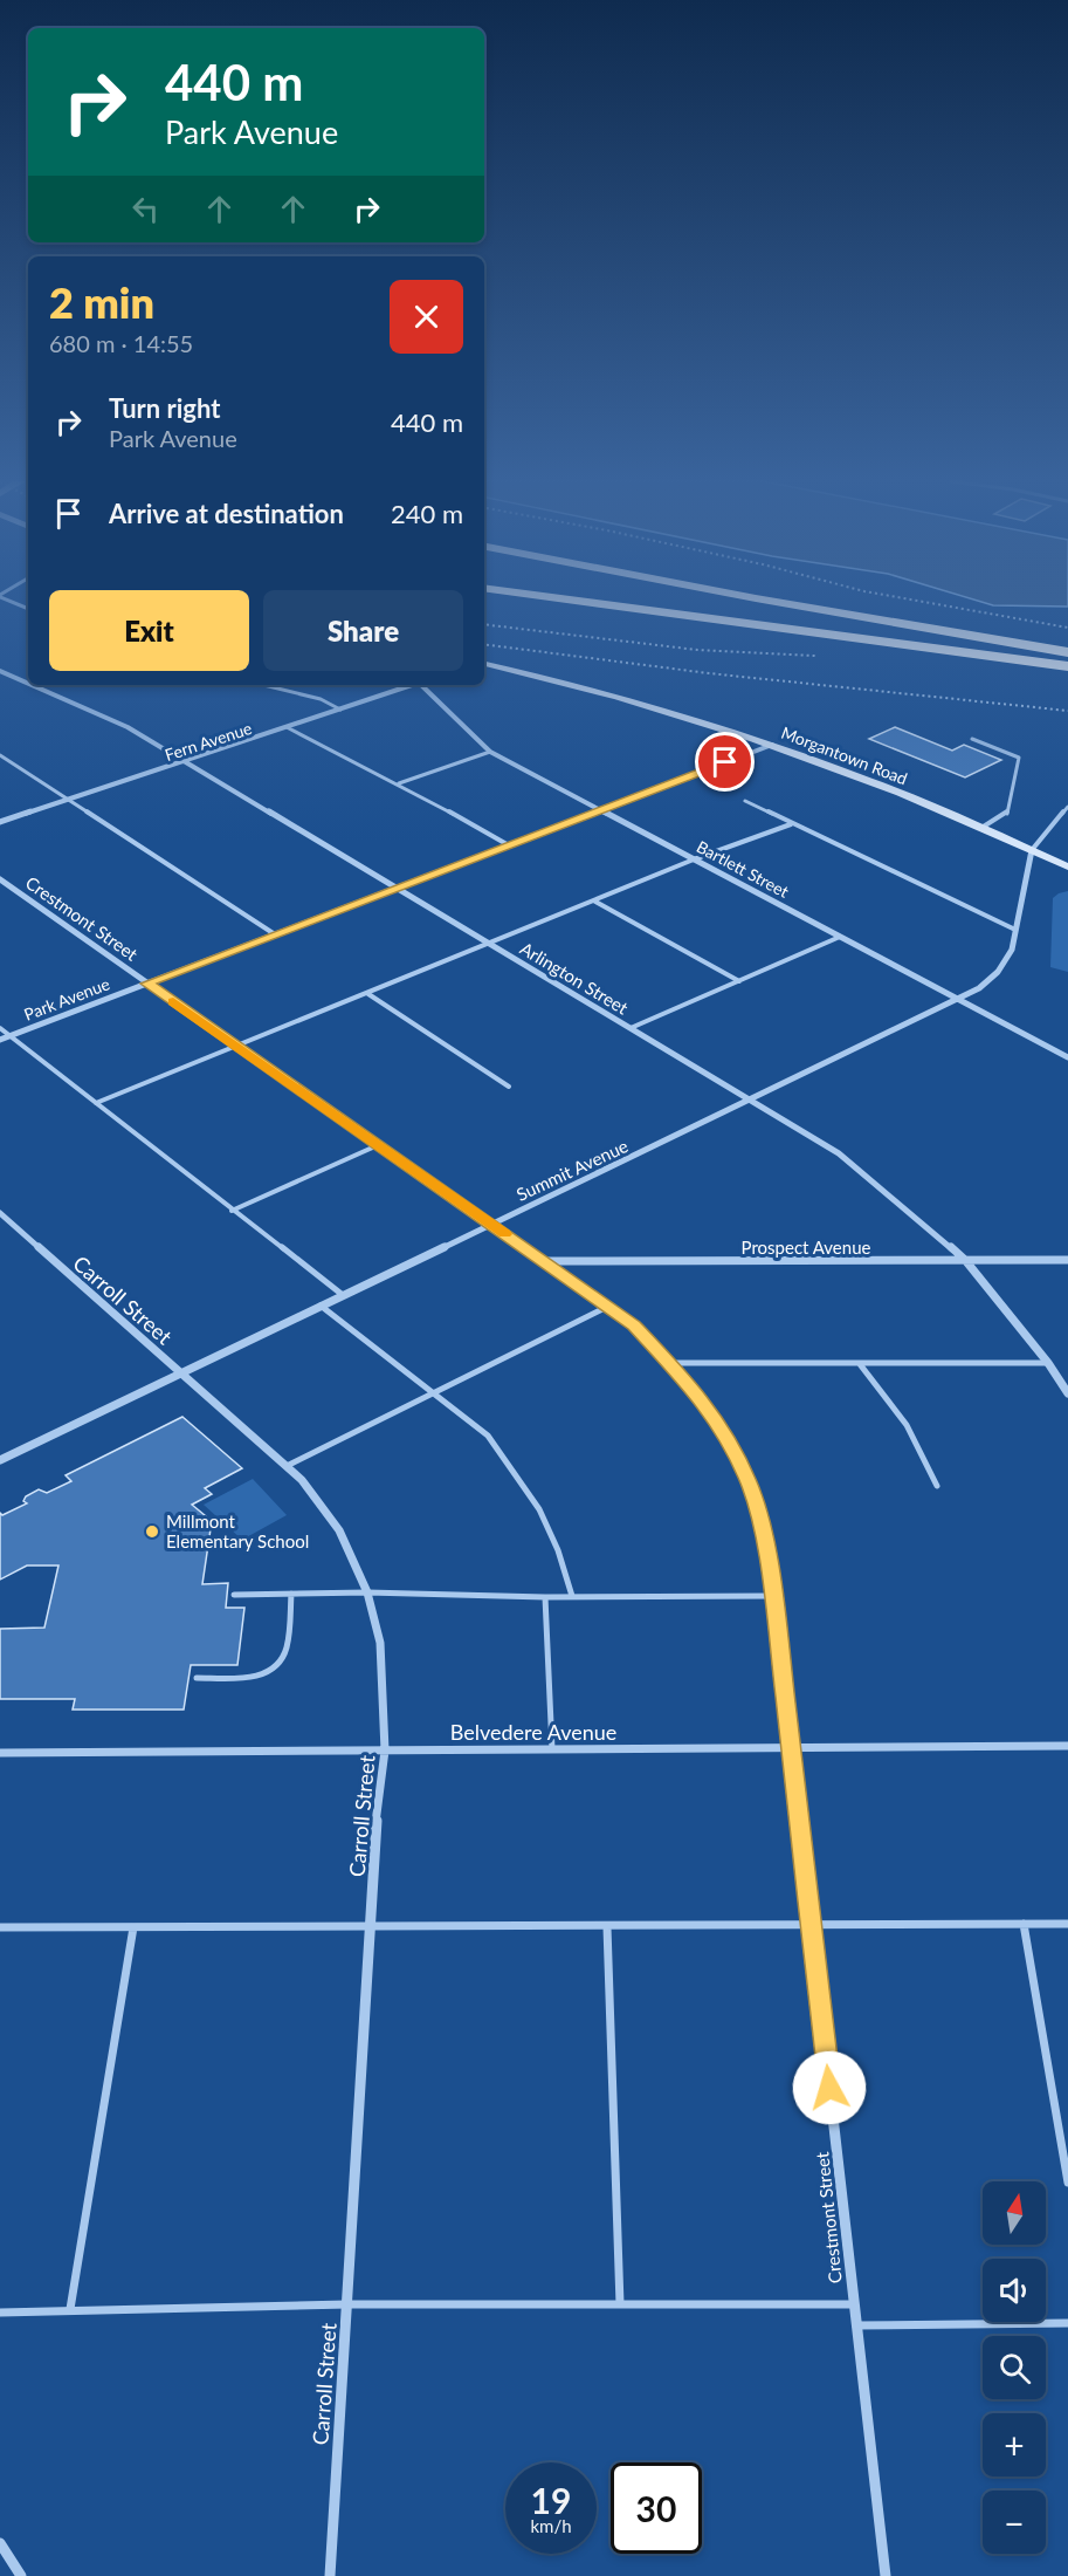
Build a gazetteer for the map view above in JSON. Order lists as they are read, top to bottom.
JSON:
{
  "streets": {
    "main road": ["Morgantown Road"],
    "street": [
      "Fern Avenue",
      "Bartlett Street",
      "Crestmont Street",
      "Arlington Street",
      "Park Avenue",
      "Summit Avenue",
      "Prospect Avenue",
      "Carroll Street",
      "Belvedere Avenue"
    ]
  },
  "crossings": [
    ["Fern Avenue", "Arlington Street"],
    ["Morgantown Road", "Park Avenue"],
    ["Morgantown Road", "Summit Avenue"],
    ["Bartlett Street", "Park Avenue"],
    ["Bartlett Street", "Summit Avenue"],
    ["Crestmont Street", "Park Avenue"],
    ["Crestmont Street", "Summit Avenue"],
    ["Crestmont Street", "Prospect Avenue"],
    ["Crestmont Street", "Belvedere Avenue"],
    ["Arlington Street", "Park Avenue"],
    ["Arlington Street", "Summit Avenue"],
    ["Arlington Street", "Prospect Avenue"],
    ["Summit Avenue", "Carroll Street"],
    ["Carroll Street", "Belvedere Avenue"]
  ],
  "places": ["Millmont Elementary School"],
  "north": "top",
  "page": {
    "turn": ["440 m", "Park Avenue"],
    "heading": ["2 min", "680 m · 14:55"],
    "list": [
      {
        "name": "Turn right",
        "note": "Park Avenue",
        "value": "440 m"
      },
      {
        "name": "Arrive at destination",
        "value": "240 m"
      }
    ],
    "buttons": ["Exit", "Share"],
    "map_buttons": ["+", "−"],
    "speed": "19 km/h",
    "limit": "30"
  }
}
